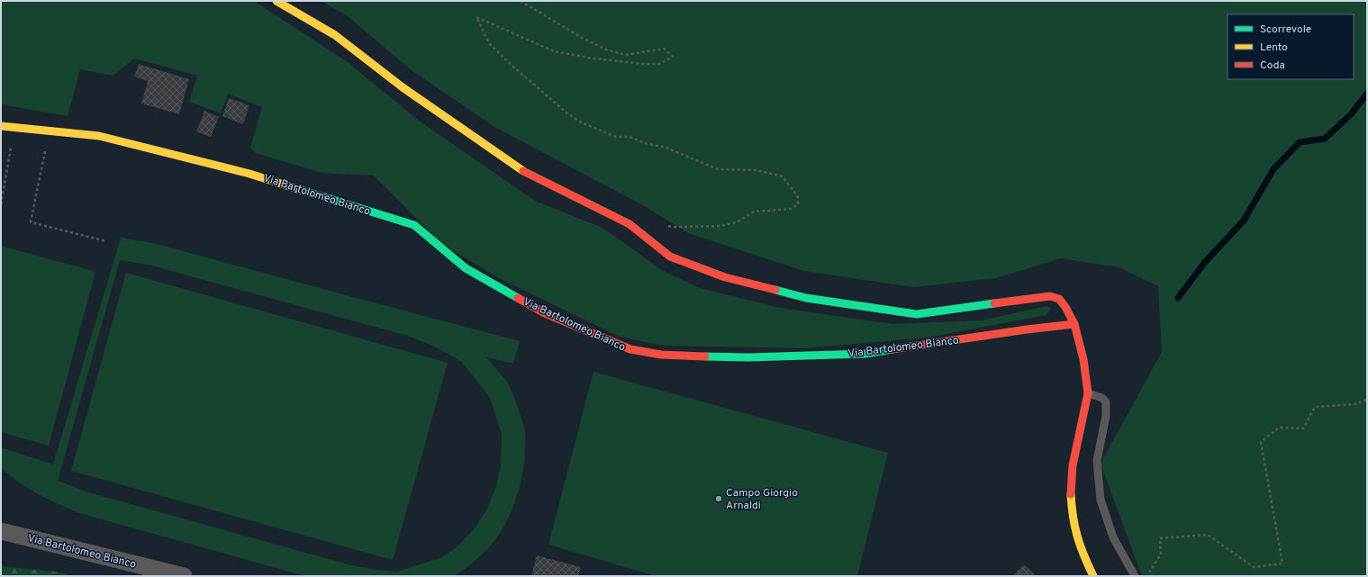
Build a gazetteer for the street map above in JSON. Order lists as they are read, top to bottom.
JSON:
{
  "streets": {
    "street": ["Via Bartolomeo Bianco"]
  },
  "places": ["Campo Giorgio Arnaldi"],
  "legend": ["Scorrevole", "Lento", "Coda"]
}
